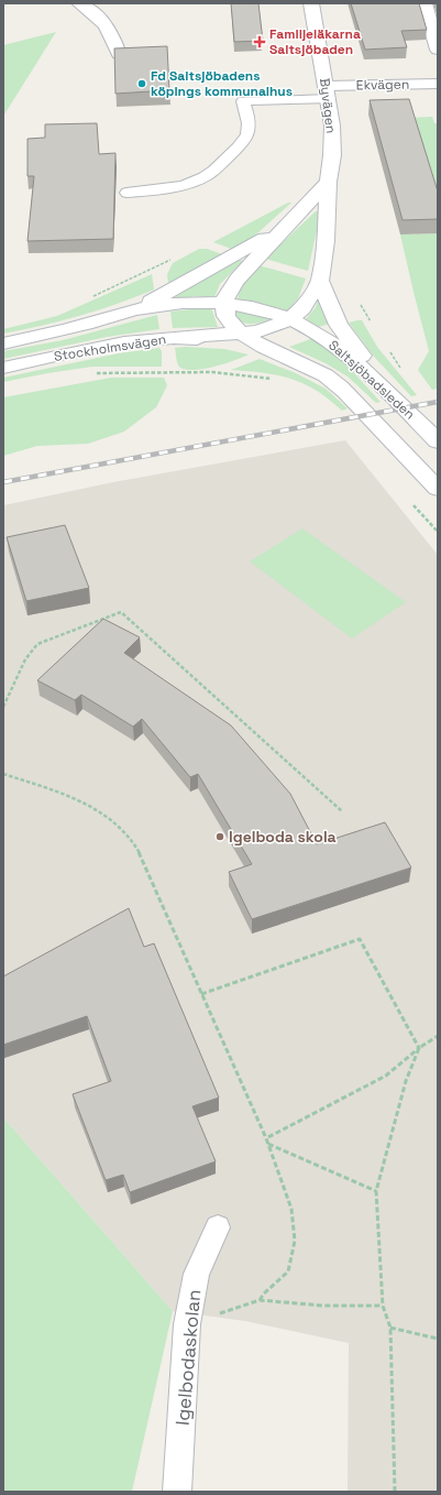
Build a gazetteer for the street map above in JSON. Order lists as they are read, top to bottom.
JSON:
{
  "streets": {
    "main road": [
      "Ekvägen",
      "Byvägen",
      "Stockholmsvägen",
      "Saltsjöbadsleden"
    ],
    "lane": ["Igelbodaskolan"]
  },
  "crossings": [
    ["Ekvägen", "Byvägen"],
    ["Stockholmsvägen", "Saltsjöbadsleden"]
  ],
  "places": {
    "health": ["Familjeläkarna Saltsjöbaden"],
    "other": ["Fd Saltsjöbadens köpings kommunalhus", "Igelboda skola"]
  }
}
